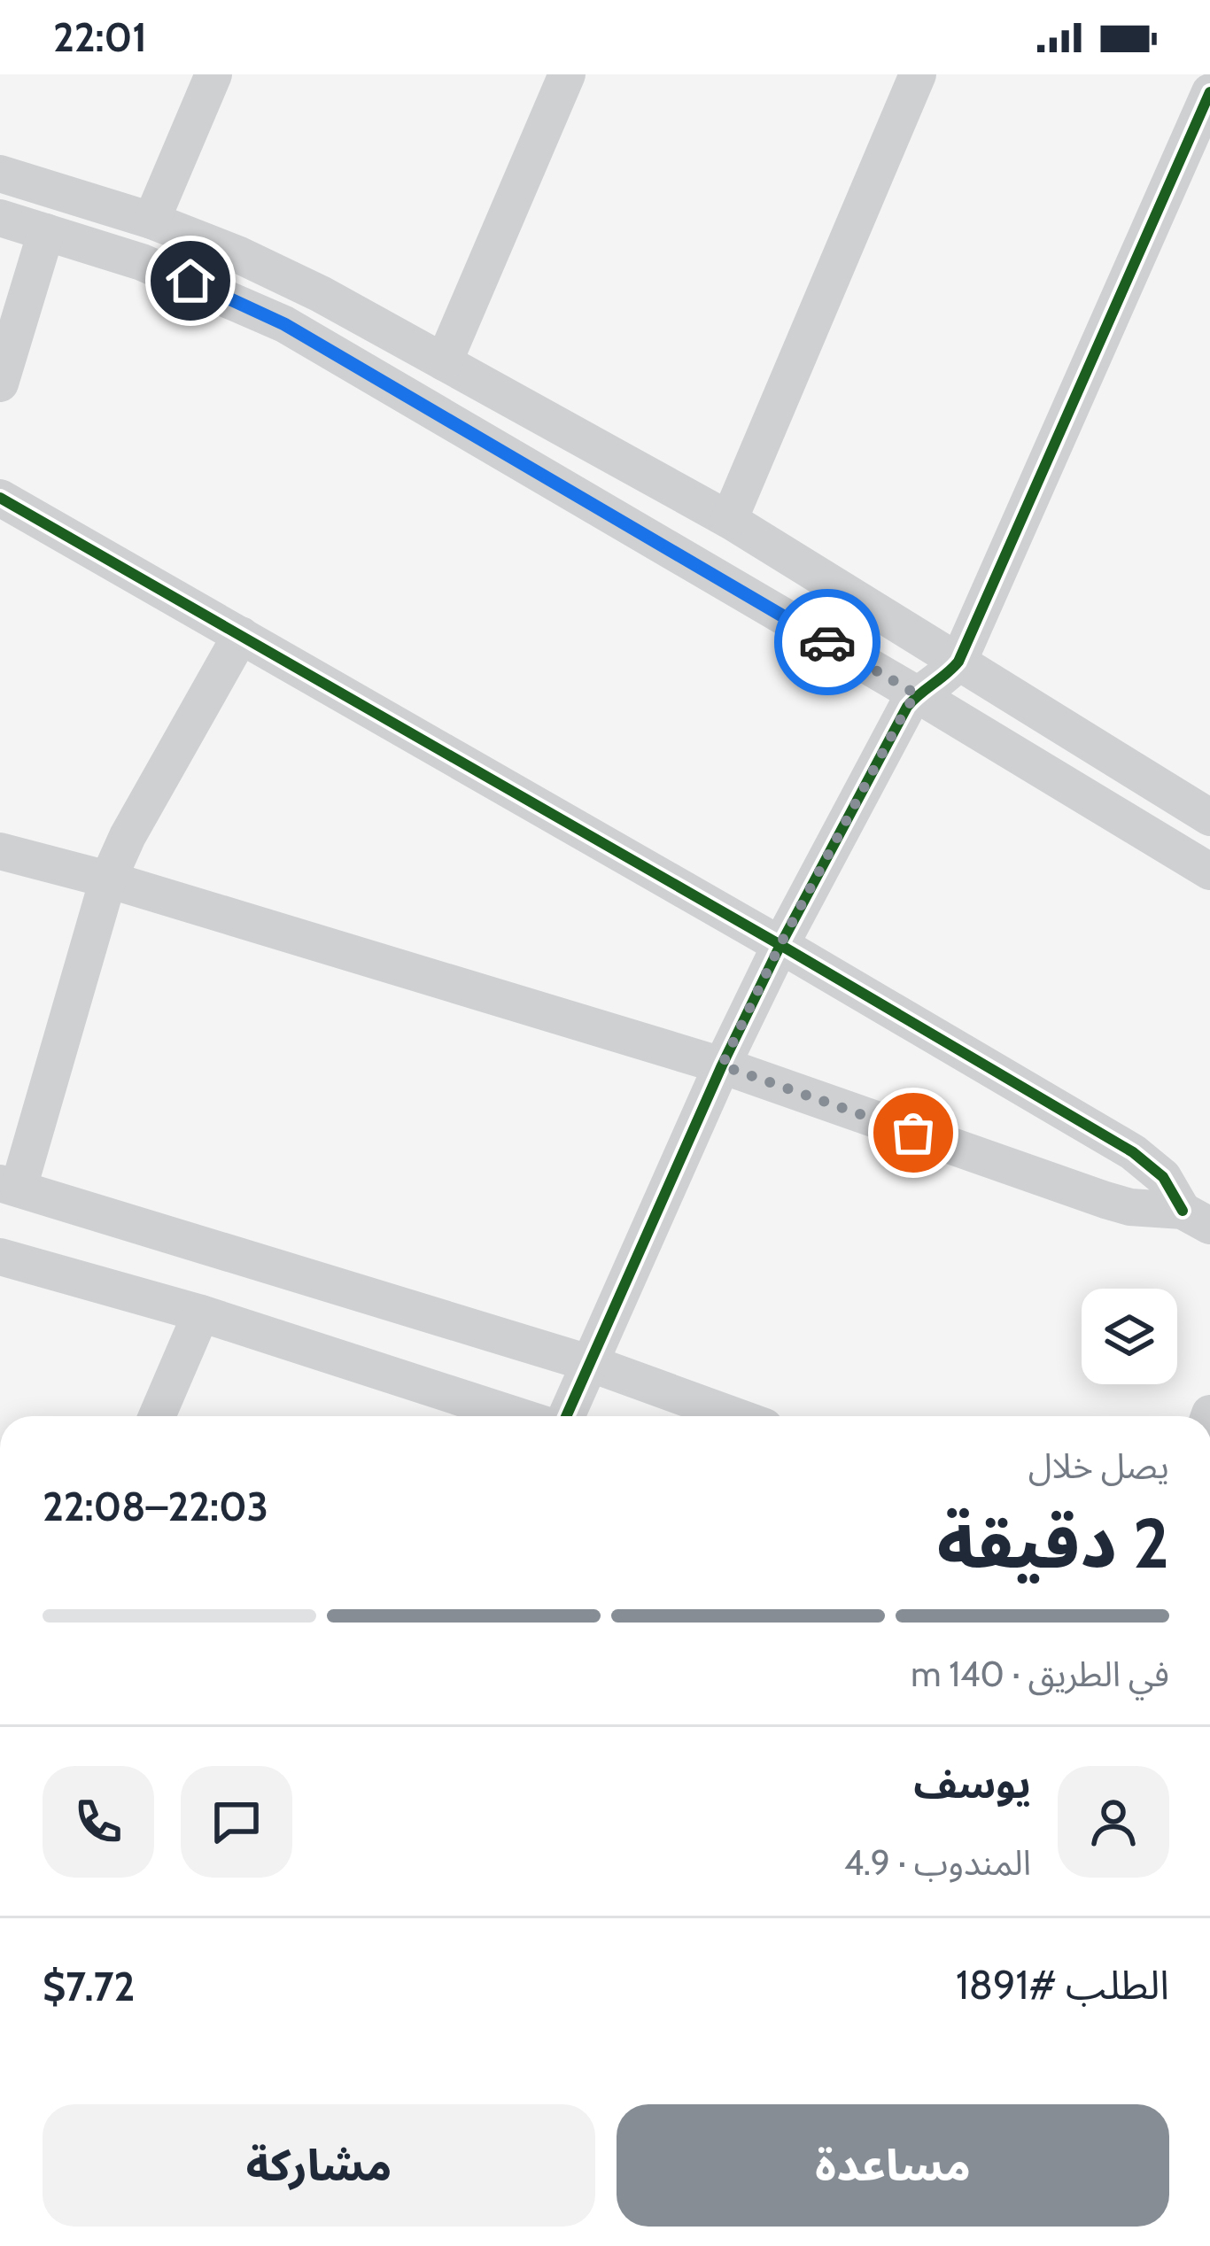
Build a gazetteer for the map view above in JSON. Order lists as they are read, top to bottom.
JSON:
{
  "page": {
    "status": "22:01",
    "heading": ["2 دقيقة", "يصل خلال", "22:03–22:08"],
    "panel": [
      "يوسف",
      "المندوب · 4.9",
      "الطلب #1891",
      "$7.72"
    ],
    "bar": "في الطريق · 140 m",
    "buttons": ["مساعدة", "مشاركة"]
  }
}
